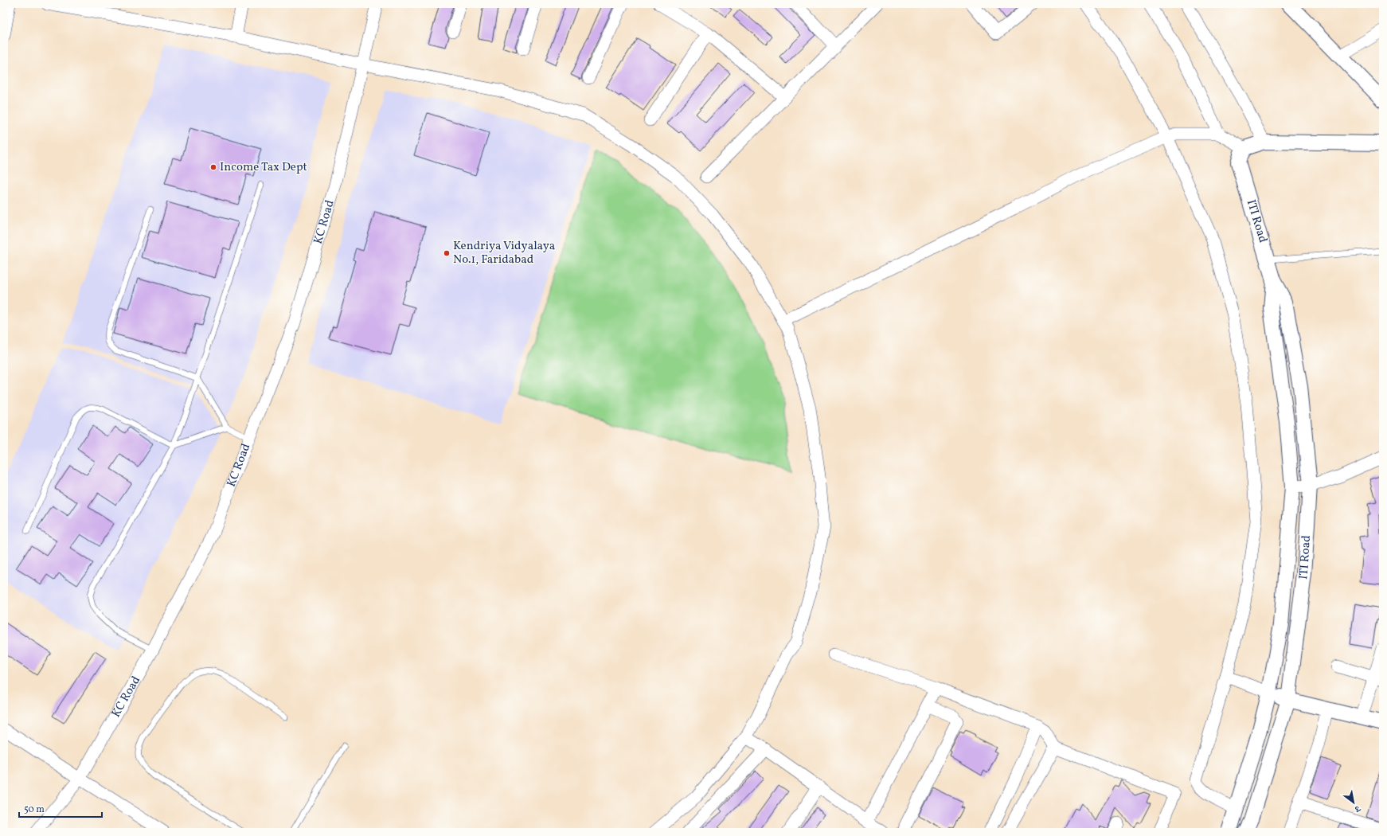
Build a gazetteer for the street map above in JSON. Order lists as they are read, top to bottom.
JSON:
{
  "streets": {
    "street": ["ITI Road", "KC Road"]
  },
  "places": ["Income Tax Dept", "Kendriya Vidyalaya No.1, Faridabad"],
  "scale_bar": "50 m",
  "north": "bottom right"
}
